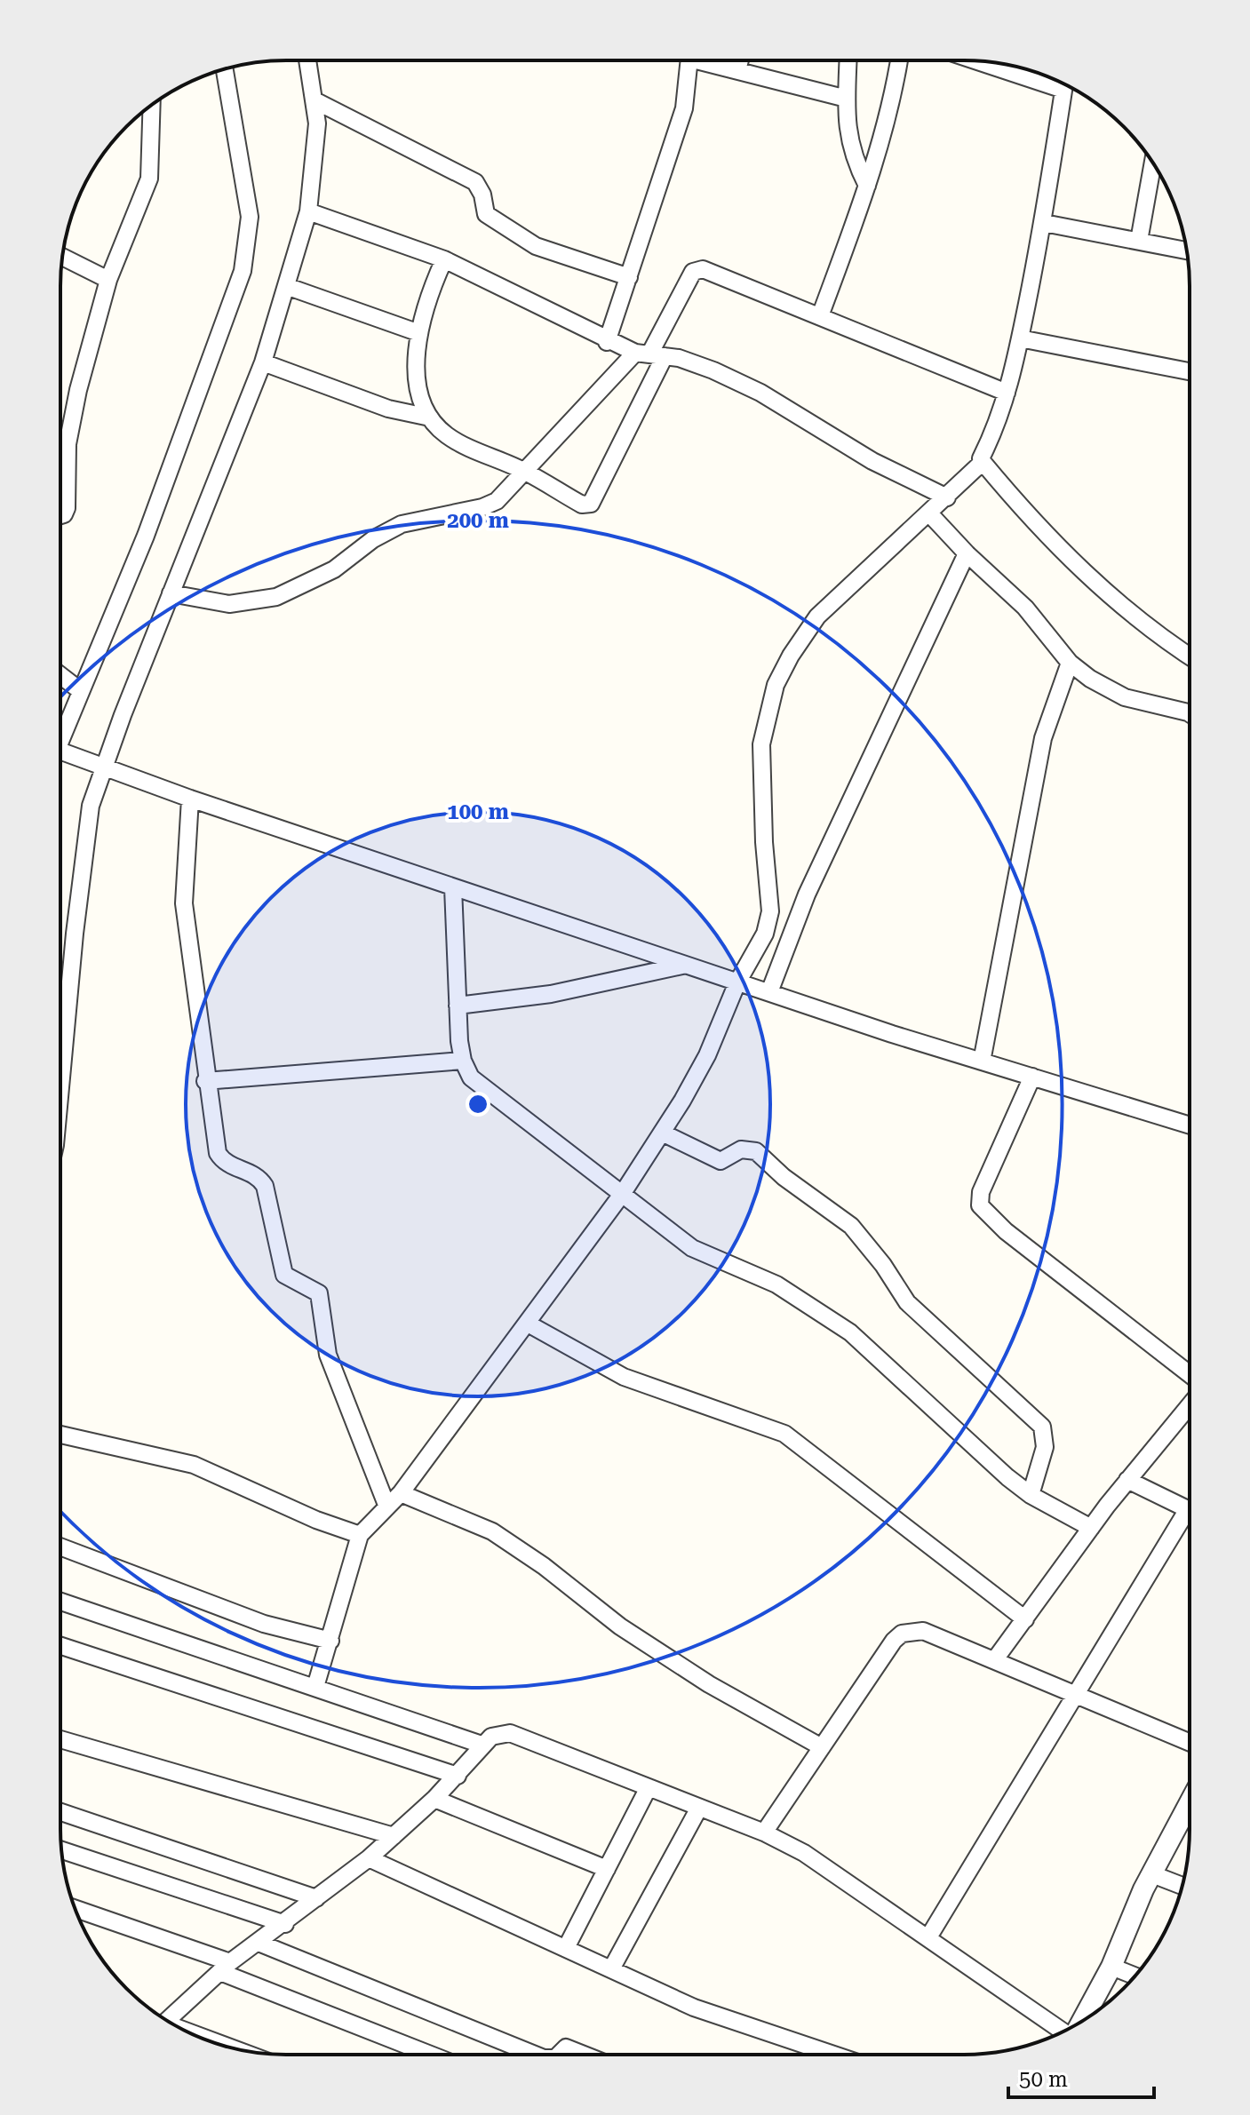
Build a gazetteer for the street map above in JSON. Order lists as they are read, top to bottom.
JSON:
{
  "scale_bar": "50 m",
  "rings": ["200 m", "100 m"]
}
